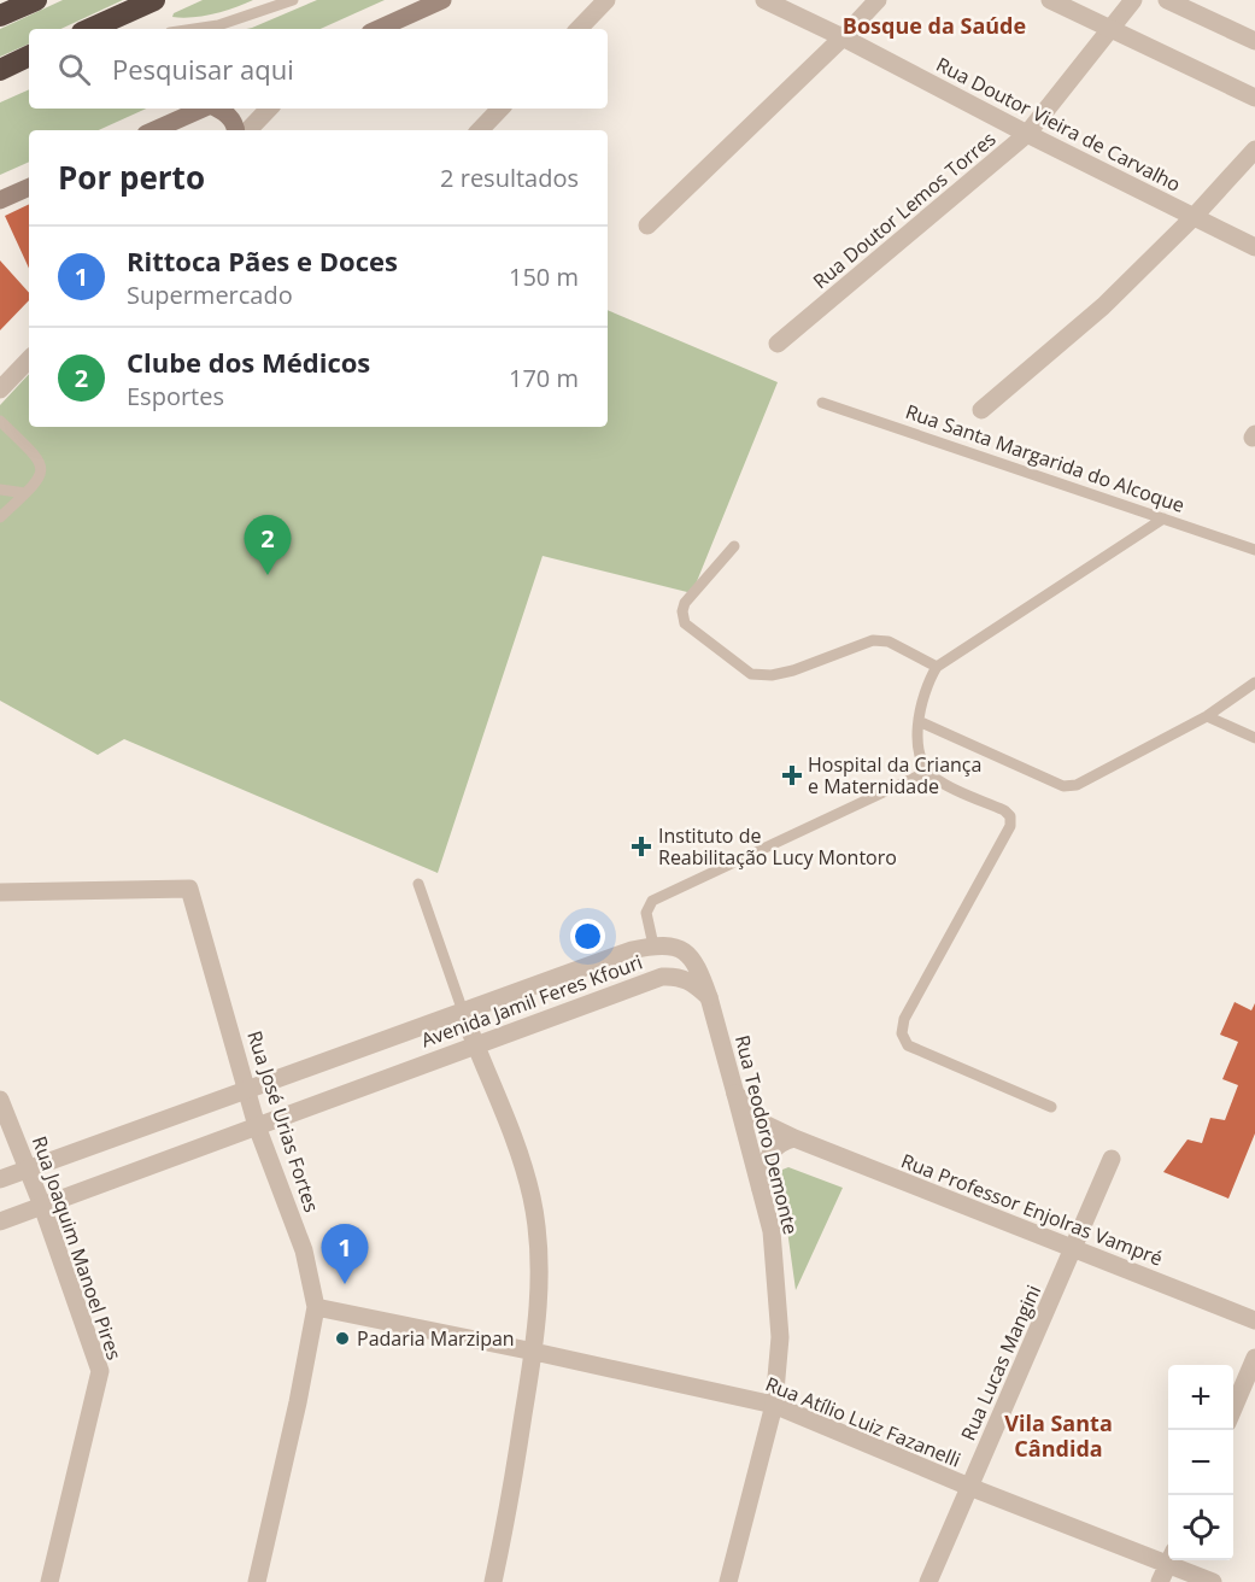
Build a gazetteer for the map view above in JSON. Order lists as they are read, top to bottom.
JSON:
{
  "streets": {
    "street": [
      "Rua Doutor Vieira de Carvalho",
      "Rua Doutor Lemos Torres",
      "Avenida Jamil Feres Kfouri",
      "Rua José Urias Fortes",
      "Rua Teodoro Demonte",
      "Rua Professor Enjolras Vampré",
      "Rua Joaquim Manoel Pires",
      "Rua Lucas Mangini",
      "Rua Atílio Luiz Fazanelli"
    ],
    "lane": ["Rua Santa Margarida do Alcoque"]
  },
  "crossings": [
    ["Rua Doutor Vieira de Carvalho", "Rua Doutor Lemos Torres"],
    ["Avenida Jamil Feres Kfouri", "Rua José Urias Fortes"],
    ["Avenida Jamil Feres Kfouri", "Rua Teodoro Demonte"],
    ["Avenida Jamil Feres Kfouri", "Rua Joaquim Manoel Pires"],
    ["Rua José Urias Fortes", "Rua Atílio Luiz Fazanelli"],
    ["Rua Teodoro Demonte", "Rua Professor Enjolras Vampré"],
    ["Rua Teodoro Demonte", "Rua Atílio Luiz Fazanelli"],
    ["Rua Professor Enjolras Vampré", "Rua Lucas Mangini"],
    ["Rua Lucas Mangini", "Rua Atílio Luiz Fazanelli"]
  ],
  "districts": ["Bosque da Saúde", "Vila Santa Cândida"],
  "places": {
    "health": ["Hospital da Criança e Maternidade", "Instituto de Reabilitação Lucy Montoro"],
    "other": ["Padaria Marzipan"]
  },
  "page": {
    "search": "Pesquisar aqui",
    "heading": ["Por perto", "2 resultados"],
    "list": [
      {
        "mark": "1",
        "name": "Rittoca Pães e Doces",
        "note": "Supermercado",
        "value": "150 m"
      },
      {
        "mark": "2",
        "name": "Clube dos Médicos",
        "note": "Esportes",
        "value": "170 m"
      }
    ],
    "pins": ["2", "1"],
    "map_buttons": ["+", "−"]
  }
}
